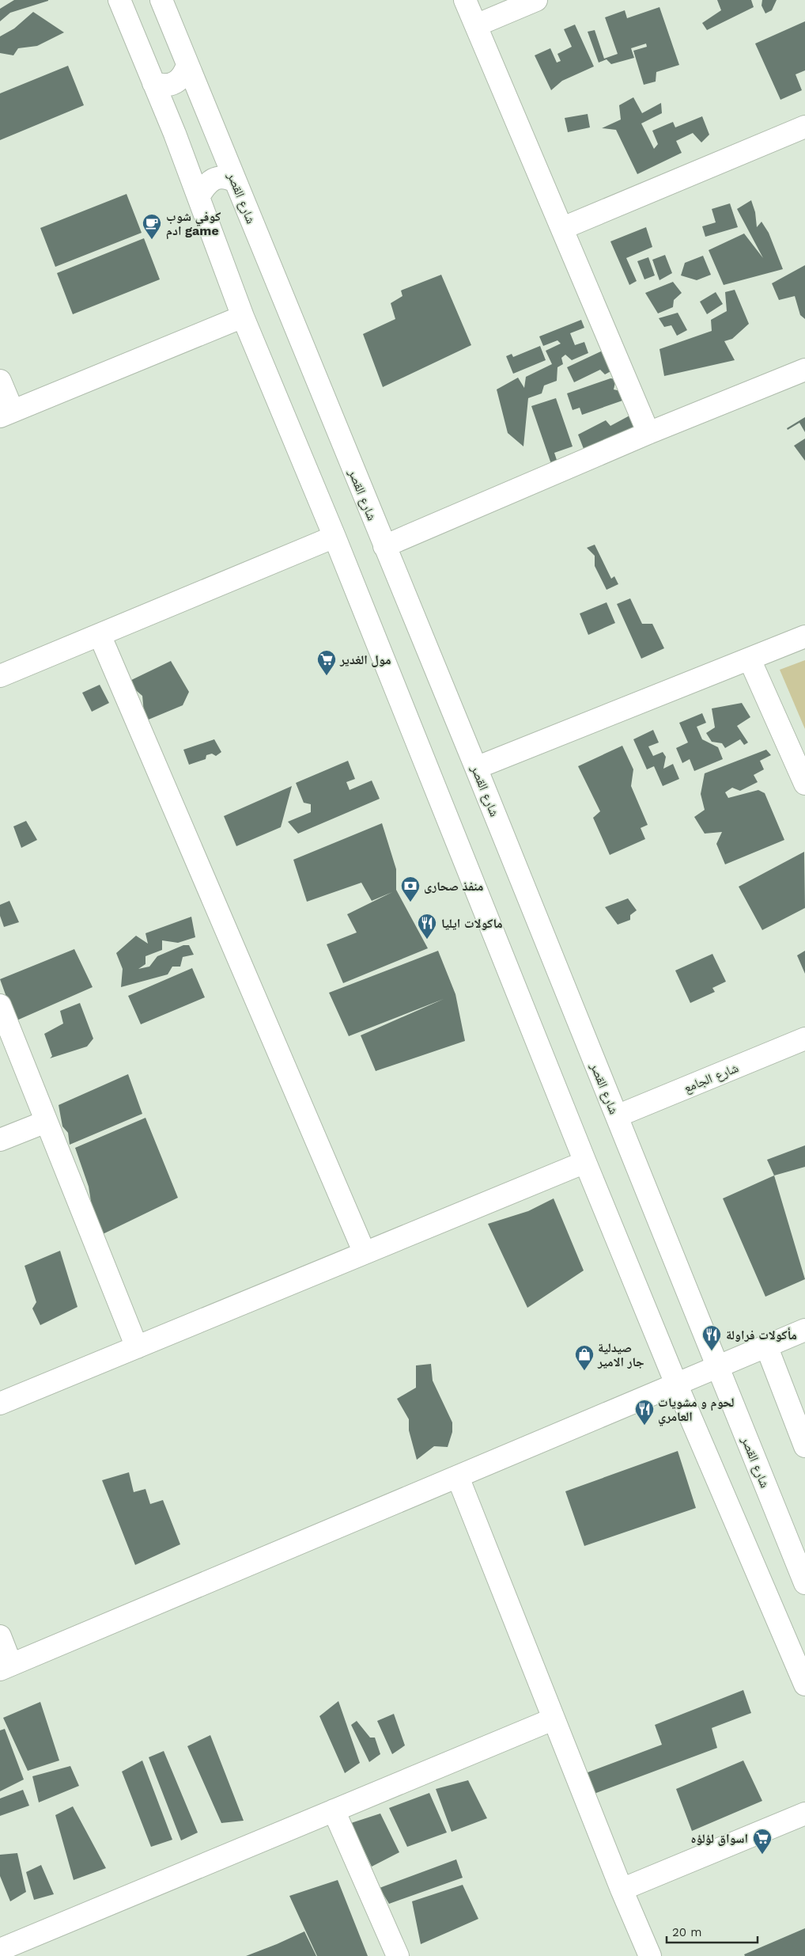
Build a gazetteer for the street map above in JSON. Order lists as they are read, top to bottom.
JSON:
{
  "streets": {
    "street": ["شارع القصر", "شارع الجامع"]
  },
  "crossings": [
    ["شارع القصر", "شارع الجامع"]
  ],
  "places": {
    "cafe": ["كوفي شوب ادم game"],
    "supermarket": ["مول الغدير", "اسواق لؤلؤه"],
    "bank": ["منفذ صحارى"],
    "restaurant": ["ماكولات ايليا", "مأكولات فراولة", "لحوم و مشويات العامري"],
    "shop": ["صيدلية جار الامير"]
  },
  "scale_bar": "20 m"
}
